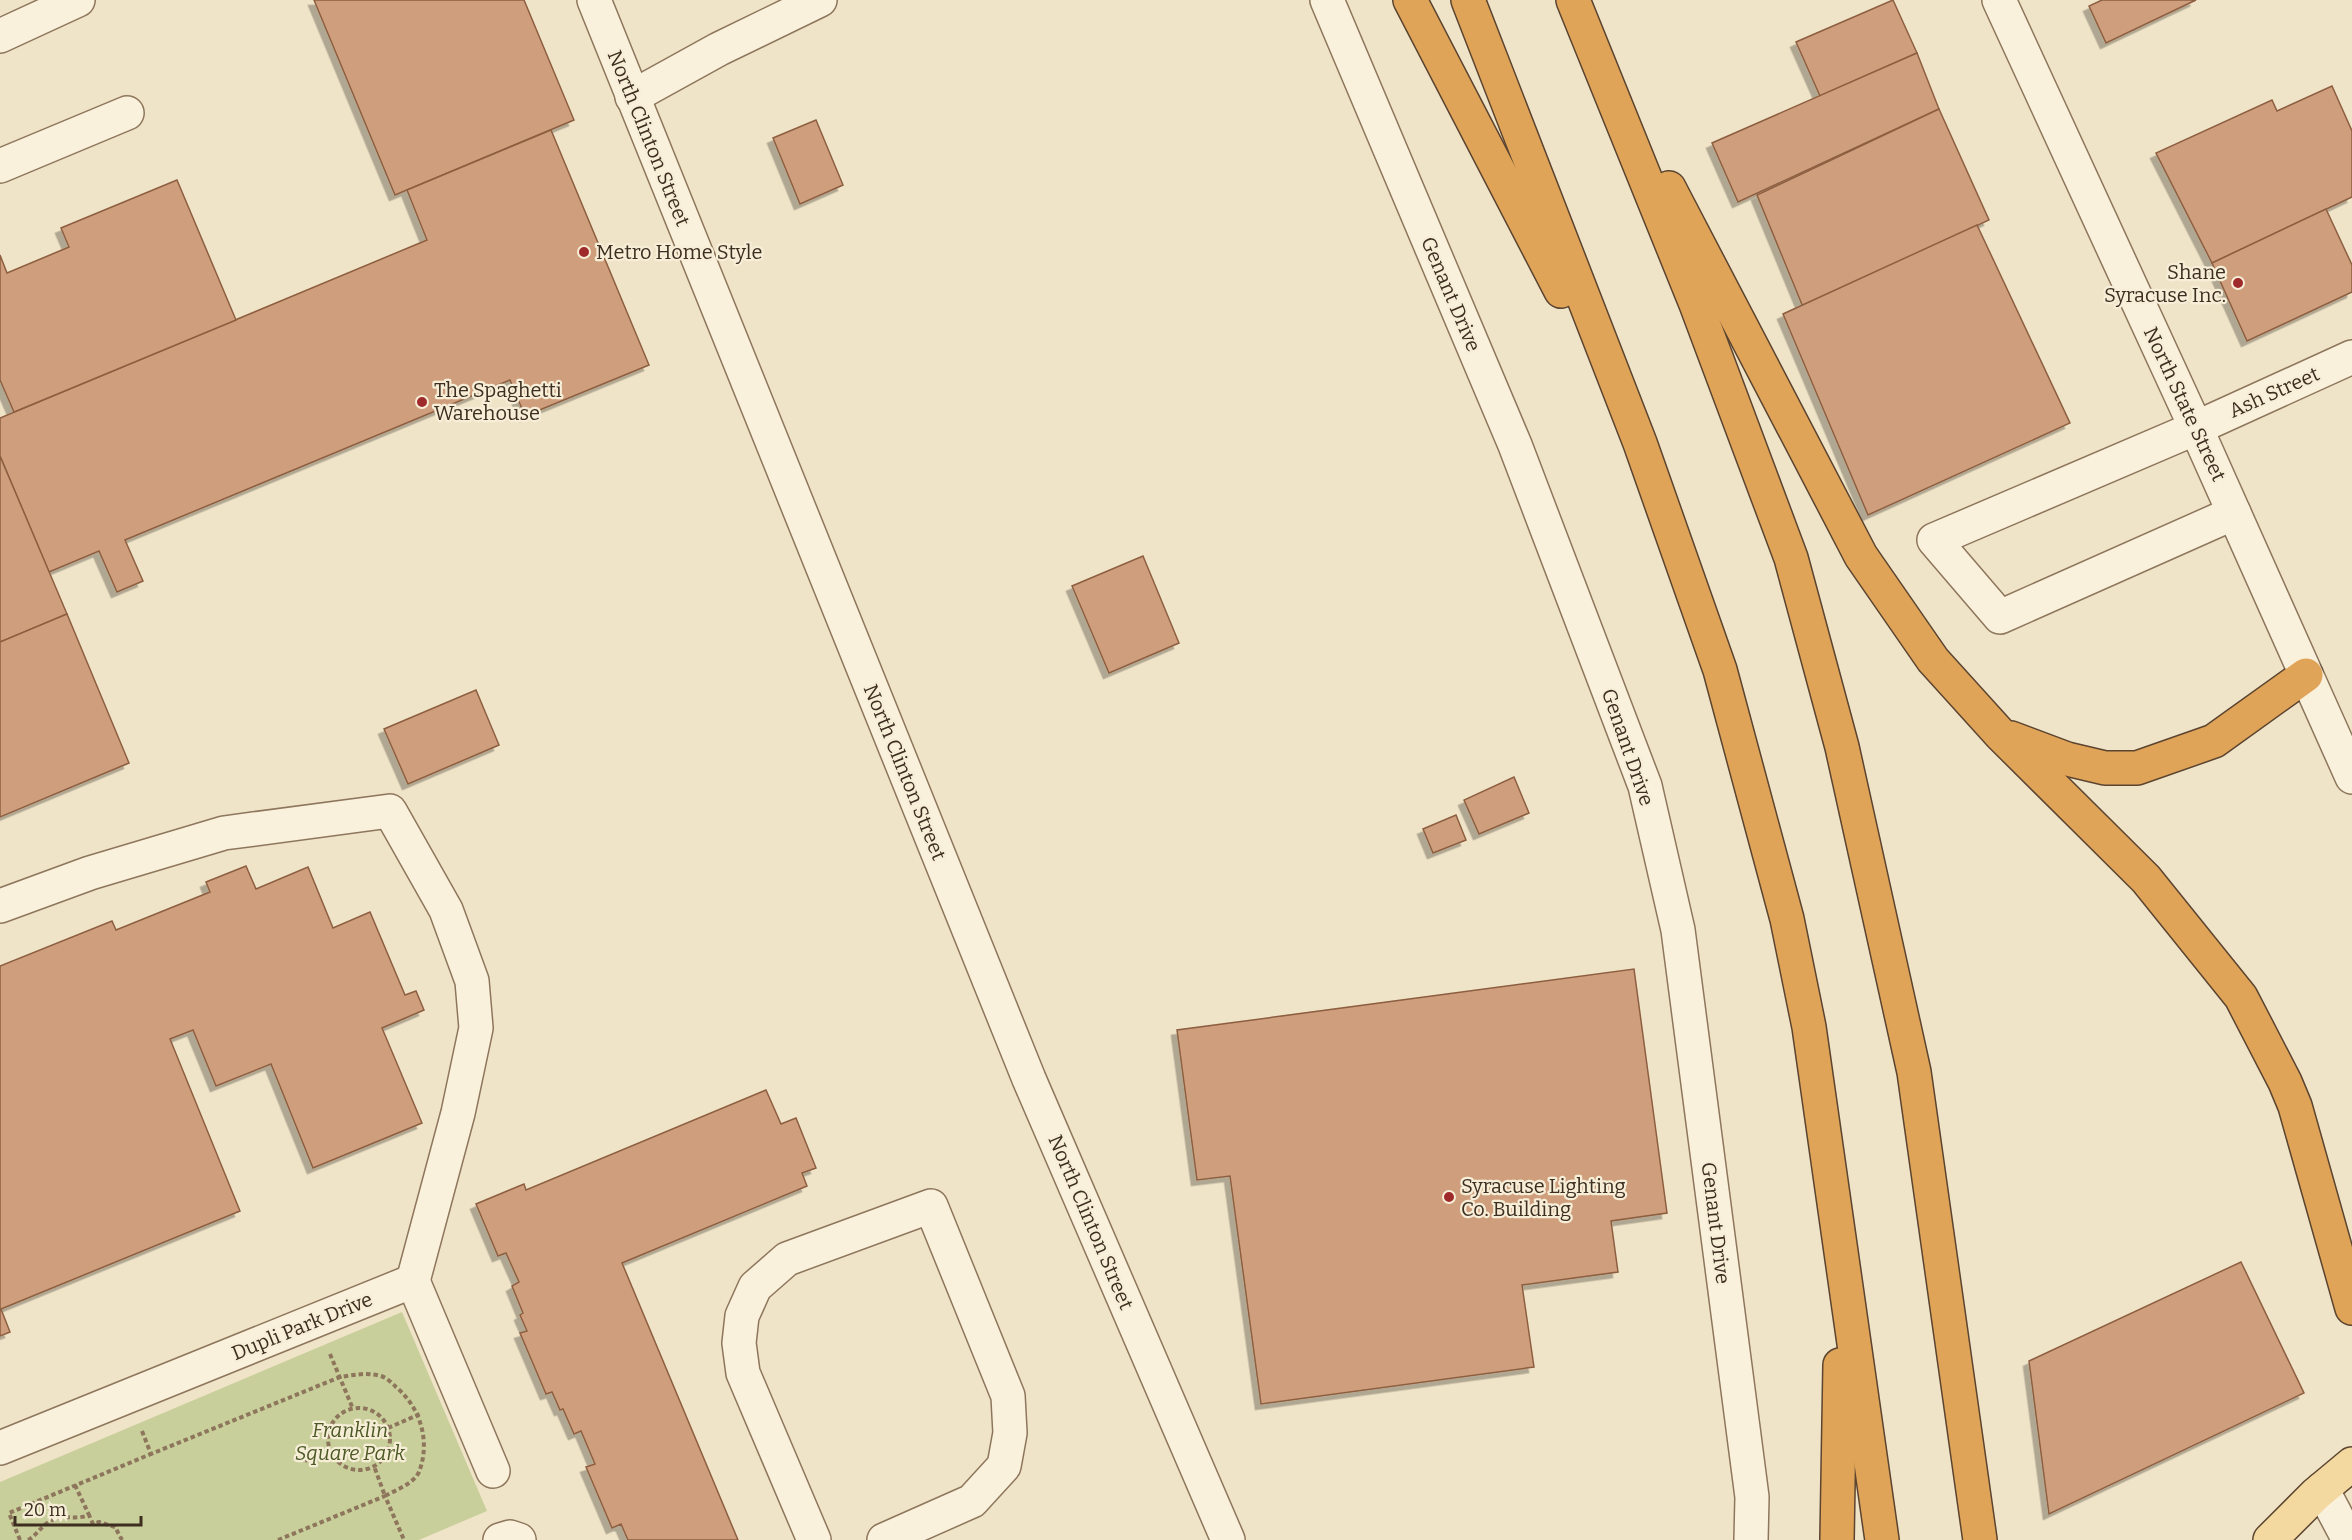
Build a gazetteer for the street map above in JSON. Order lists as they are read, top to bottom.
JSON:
{
  "streets": {
    "street": [
      "North Clinton Street",
      "Genant Drive",
      "Ash Street",
      "North State Street",
      "Dupli Park Drive"
    ]
  },
  "crossings": [
    ["Ash Street", "North State Street"]
  ],
  "parks": ["Franklin Square Park"],
  "places": [
    "Metro Home Style",
    "Shane Syracuse Inc.",
    "The Spaghetti Warehouse",
    "Syracuse Lighting Co. Building"
  ],
  "scale_bar": "20 m"
}
